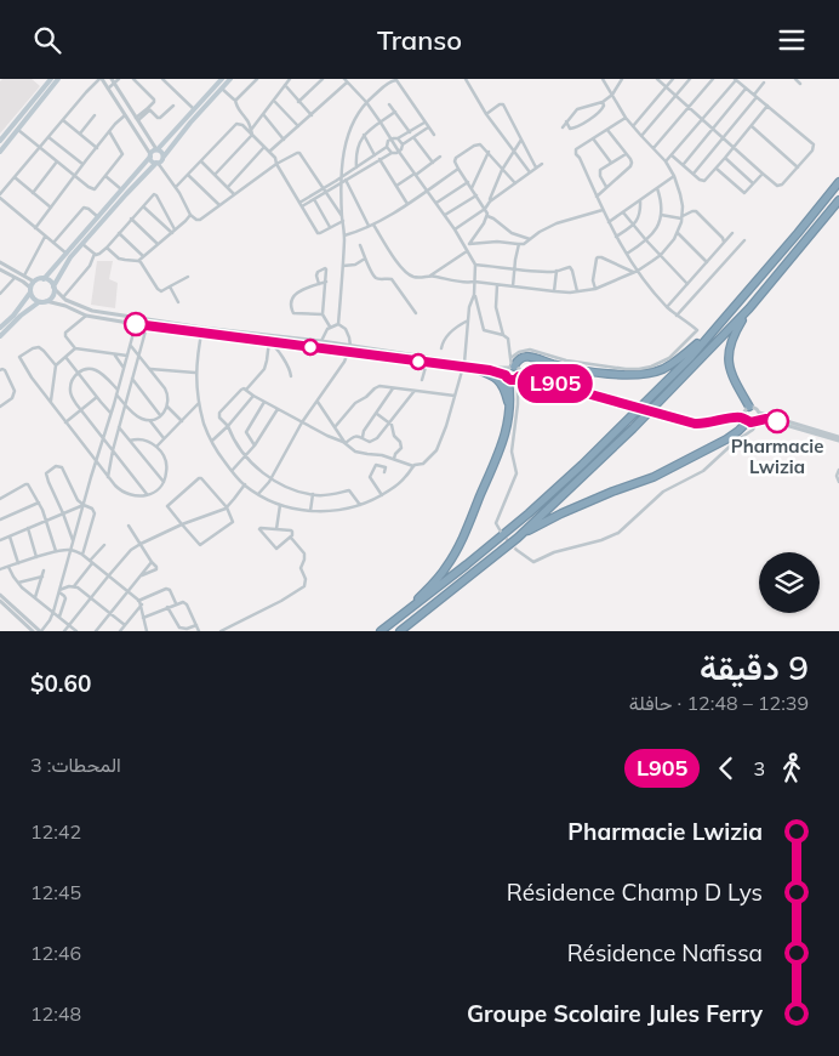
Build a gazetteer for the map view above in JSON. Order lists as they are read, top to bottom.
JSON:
{
  "places": ["Pharmacie Lwizia"],
  "lines": ["bus line L905"],
  "page": {
    "header": "Transo",
    "on_map": "L905",
    "heading": ["9 دقيقة", "12:39 – 12:48 · حافلة", "$0.60"],
    "legs": ["3", "L905", "المحطات: 3"],
    "list": [
      {
        "name": "Pharmacie Lwizia",
        "value": "12:42"
      },
      {
        "name": "Résidence Champ D Lys",
        "value": "12:45"
      },
      {
        "name": "Résidence Nafissa",
        "value": "12:46"
      },
      {
        "name": "Groupe Scolaire Jules Ferry",
        "value": "12:48"
      }
    ]
  }
}
